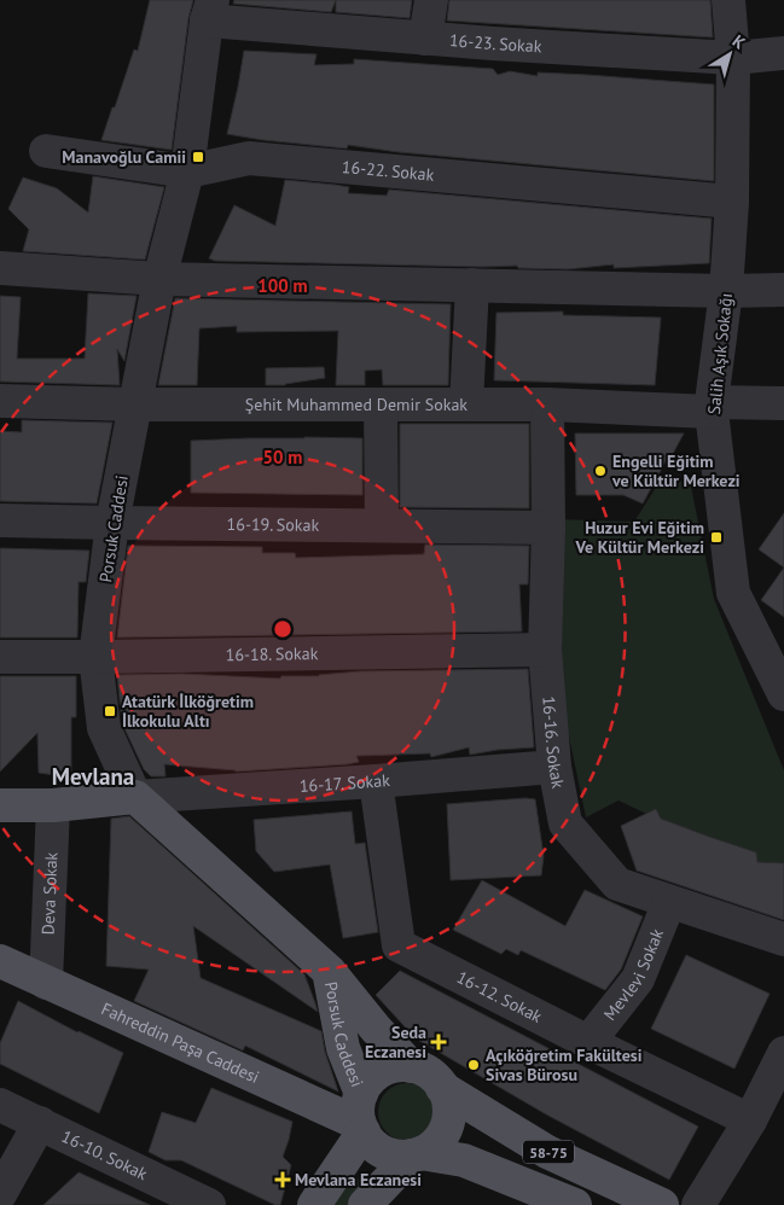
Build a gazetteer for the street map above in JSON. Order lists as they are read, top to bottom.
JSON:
{
  "streets": {
    "main road": ["Porsuk Caddesi", "Fahreddin Paşa Caddesi", "58-75"],
    "street": [
      "16-23. Sokak",
      "16-22. Sokak",
      "Salih Aşık Sokağı",
      "Şehit Muhammed Demir Sokak",
      "16-19. Sokak",
      "16-18. Sokak",
      "16-16. Sokak",
      "16-17. Sokak",
      "Deva Sokak",
      "Mevlevi Sokak",
      "16-12. Sokak",
      "16-10. Sokak"
    ]
  },
  "crossings": [
    ["16-23. Sokak", "Salih Aşık Sokağı"],
    ["16-23. Sokak", "Porsuk Caddesi"],
    ["16-22. Sokak", "Salih Aşık Sokağı"],
    ["16-22. Sokak", "Porsuk Caddesi"],
    ["Salih Aşık Sokağı", "Şehit Muhammed Demir Sokak"],
    ["Şehit Muhammed Demir Sokak", "Porsuk Caddesi"],
    ["Şehit Muhammed Demir Sokak", "16-16. Sokak"],
    ["16-19. Sokak", "Porsuk Caddesi"],
    ["16-19. Sokak", "16-16. Sokak"],
    ["Porsuk Caddesi", "16-18. Sokak"],
    ["Porsuk Caddesi", "16-17. Sokak"],
    ["Porsuk Caddesi", "Fahreddin Paşa Caddesi"],
    ["Porsuk Caddesi", "58-75"],
    ["16-18. Sokak", "16-16. Sokak"],
    ["16-16. Sokak", "16-17. Sokak"],
    ["16-16. Sokak", "Mevlevi Sokak"],
    ["16-17. Sokak", "16-12. Sokak"],
    ["Deva Sokak", "Fahreddin Paşa Caddesi"],
    ["Mevlevi Sokak", "16-12. Sokak"],
    ["Fahreddin Paşa Caddesi", "58-75"]
  ],
  "districts": ["Mevlana"],
  "places": {
    "transit": ["Manavoğlu Camii", "Huzur Evi Eğitim Ve Kültür Merkezi", "Atatürk İlköğretim İlkokulu Altı"],
    "other": ["Engelli Eğitim ve Kültür Merkezi", "Açıköğretim Fakültesi Sivas Bürosu"],
    "health": ["Seda Eczanesi", "Mevlana Eczanesi"]
  },
  "north": "top right",
  "rings": ["100 m", "50 m"]
}
